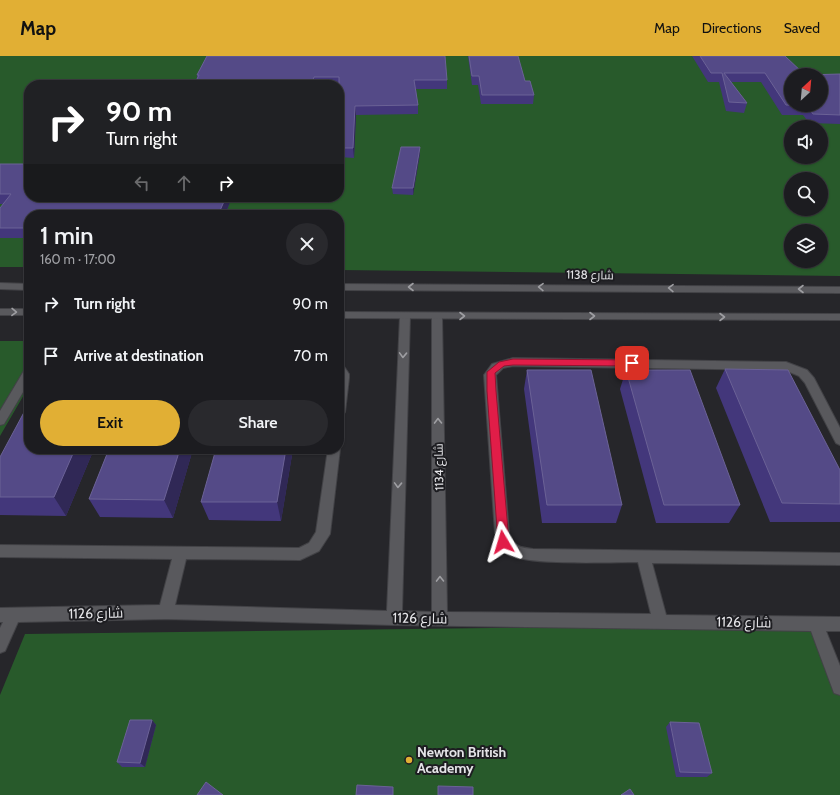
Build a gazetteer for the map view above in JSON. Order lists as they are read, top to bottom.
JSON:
{
  "streets": {
    "street": ["شارع 1138", "شارع 1134", "شارع 1126"]
  },
  "crossings": [
    ["شارع 1134", "شارع 1126"]
  ],
  "places": ["Newton British Academy"],
  "north": "top right",
  "page": {
    "header": "Map",
    "nav": ["Map", "Directions", "Saved"],
    "turn": ["90 m", "Turn right"],
    "heading": ["1 min", "160 m · 17:00"],
    "list": [
      {
        "name": "Turn right",
        "value": "90 m"
      },
      {
        "name": "Arrive at destination",
        "value": "70 m"
      }
    ],
    "buttons": ["Exit", "Share"]
  }
}
